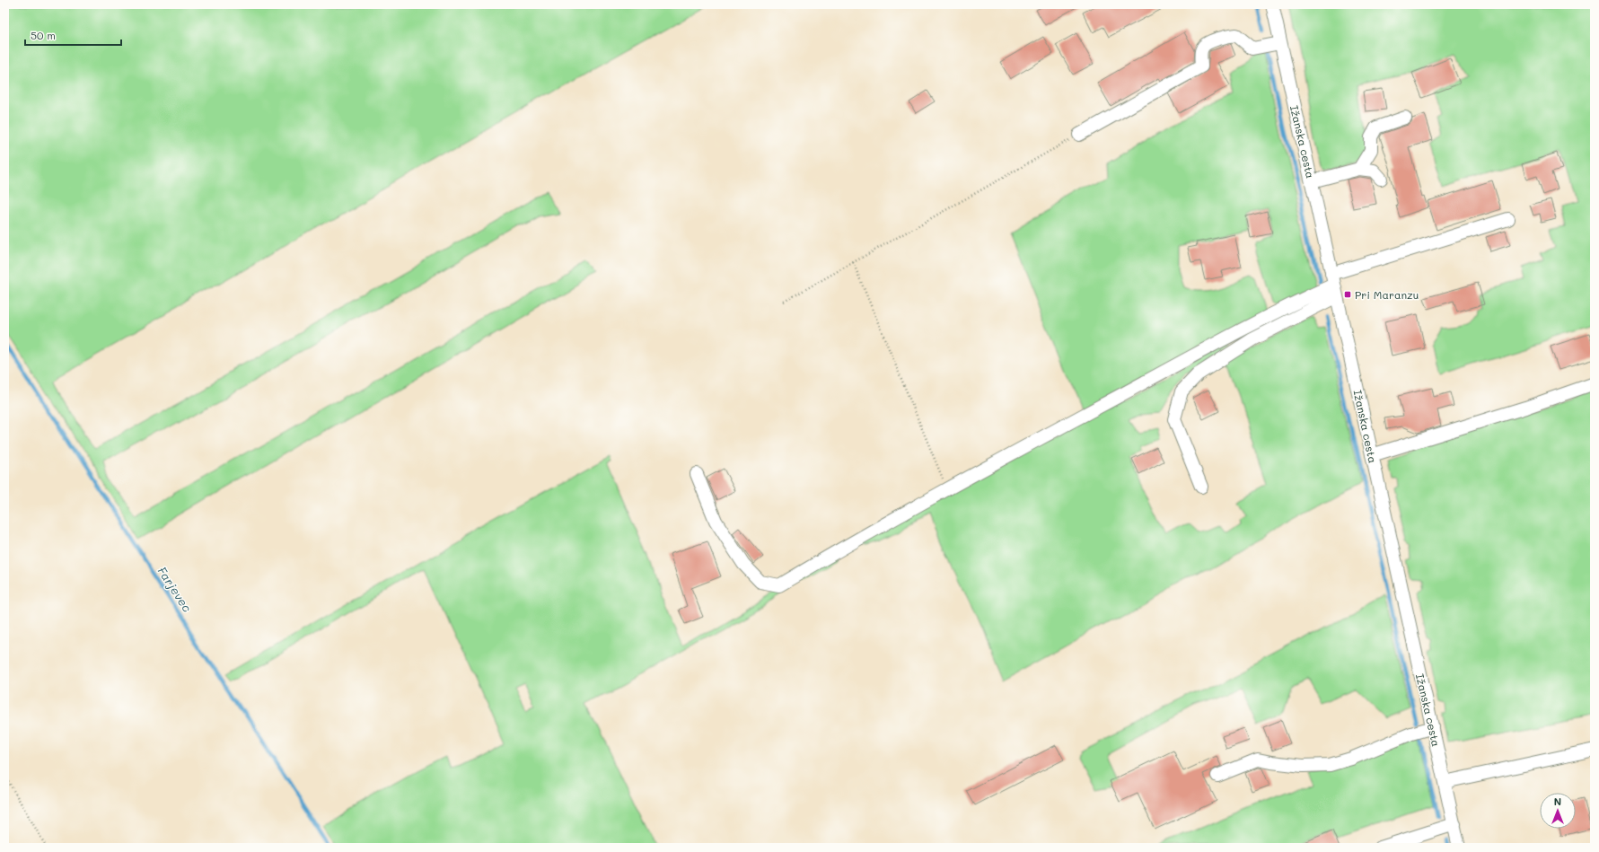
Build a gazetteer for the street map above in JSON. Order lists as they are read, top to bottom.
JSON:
{
  "streets": {
    "street": ["Ižanska cesta"]
  },
  "water": ["Farjevec"],
  "places": {
    "transit": ["Pri Maranzu"]
  },
  "scale_bar": "50 m",
  "north": "top"
}
